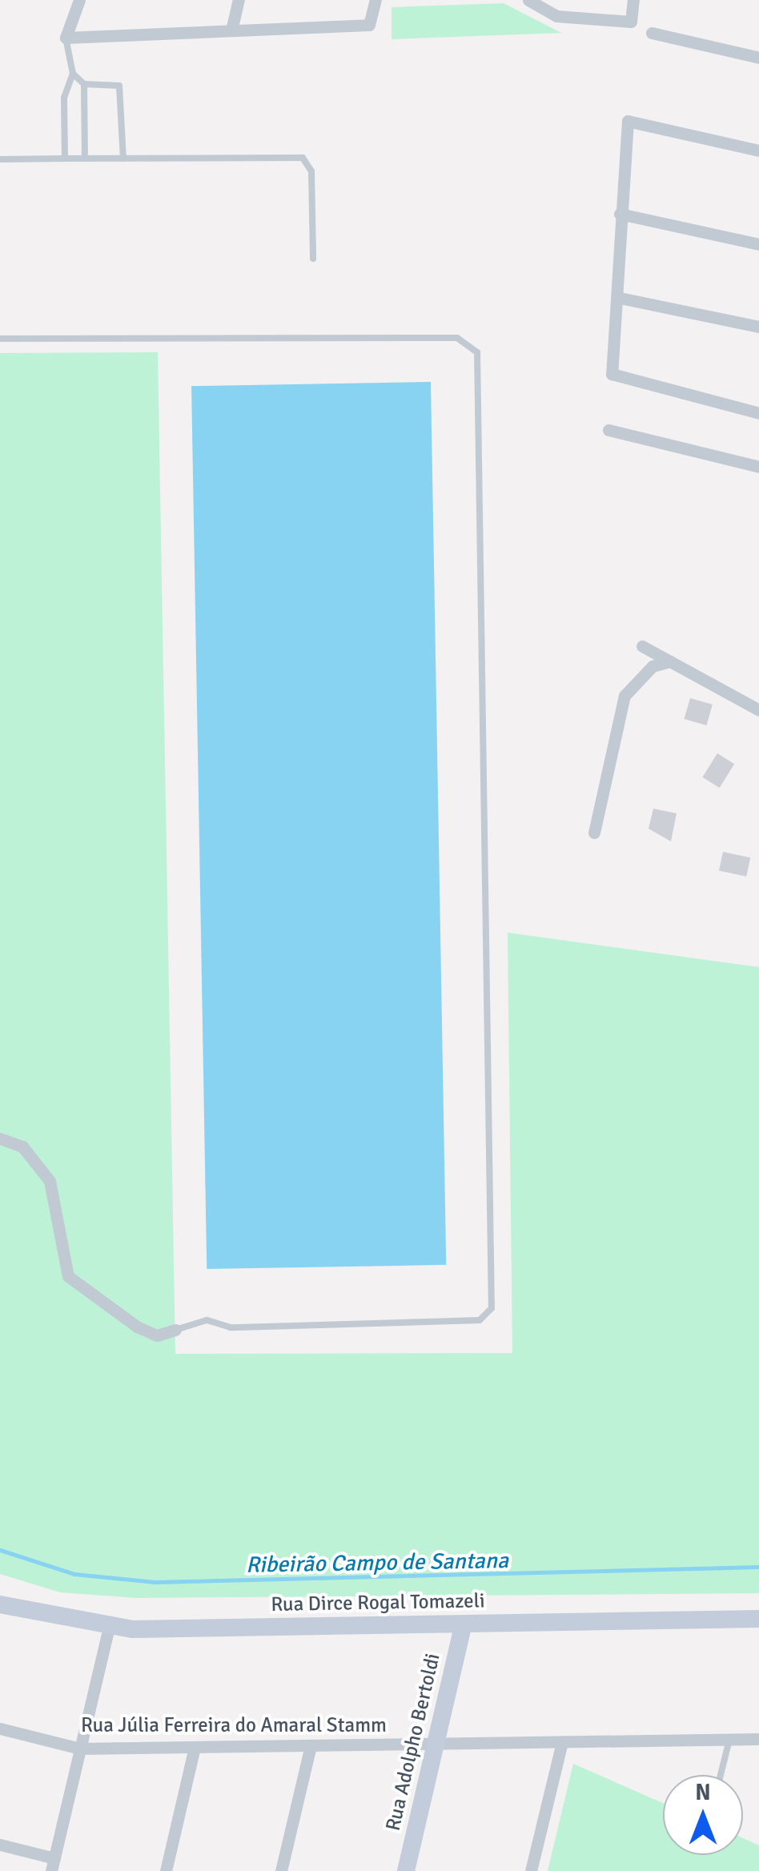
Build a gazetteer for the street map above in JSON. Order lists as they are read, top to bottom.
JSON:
{
  "streets": {
    "street": ["Rua Dirce Rogal Tomazeli", "Rua Júlia Ferreira do Amaral Stamm", "Rua Adolpho Bertoldi"]
  },
  "crossings": [
    ["Rua Dirce Rogal Tomazeli", "Rua Adolpho Bertoldi"],
    ["Rua Júlia Ferreira do Amaral Stamm", "Rua Adolpho Bertoldi"]
  ],
  "water": ["Ribeirão Campo de Santana"],
  "north": "top"
}
